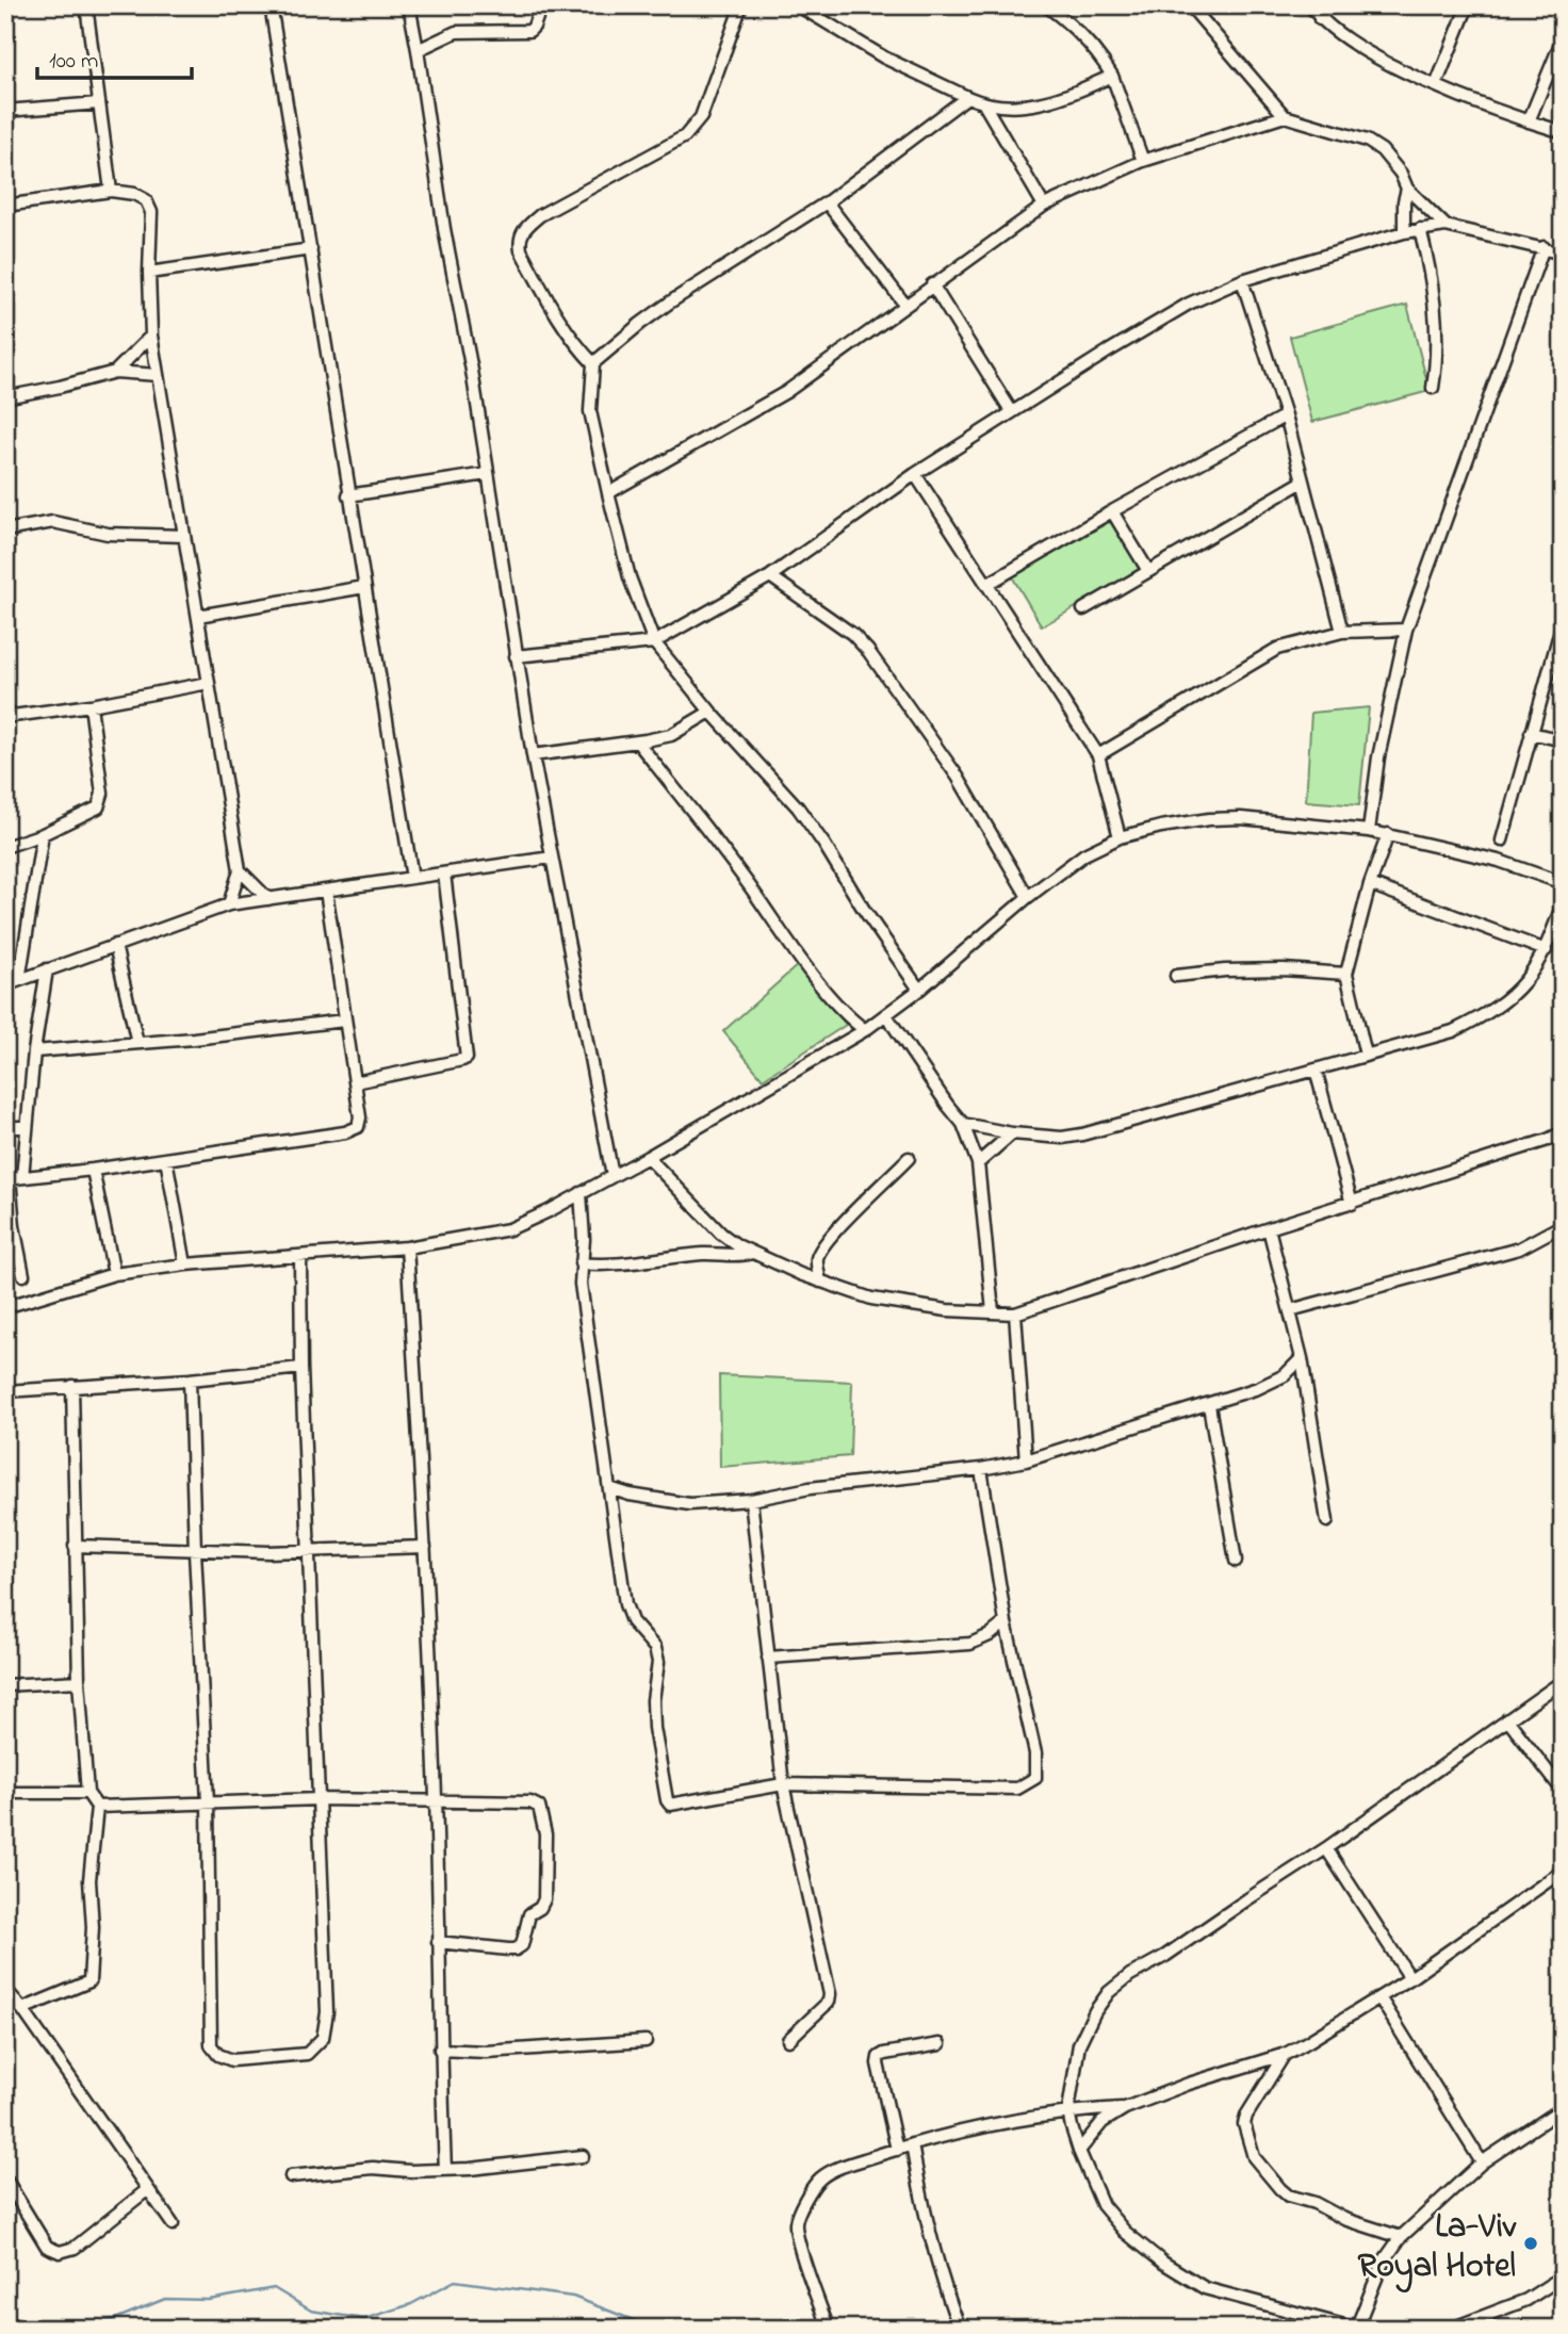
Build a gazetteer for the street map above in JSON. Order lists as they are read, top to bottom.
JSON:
{
  "places": ["La-Viv Royal Hotel"],
  "scale_bar": "100 m"
}
